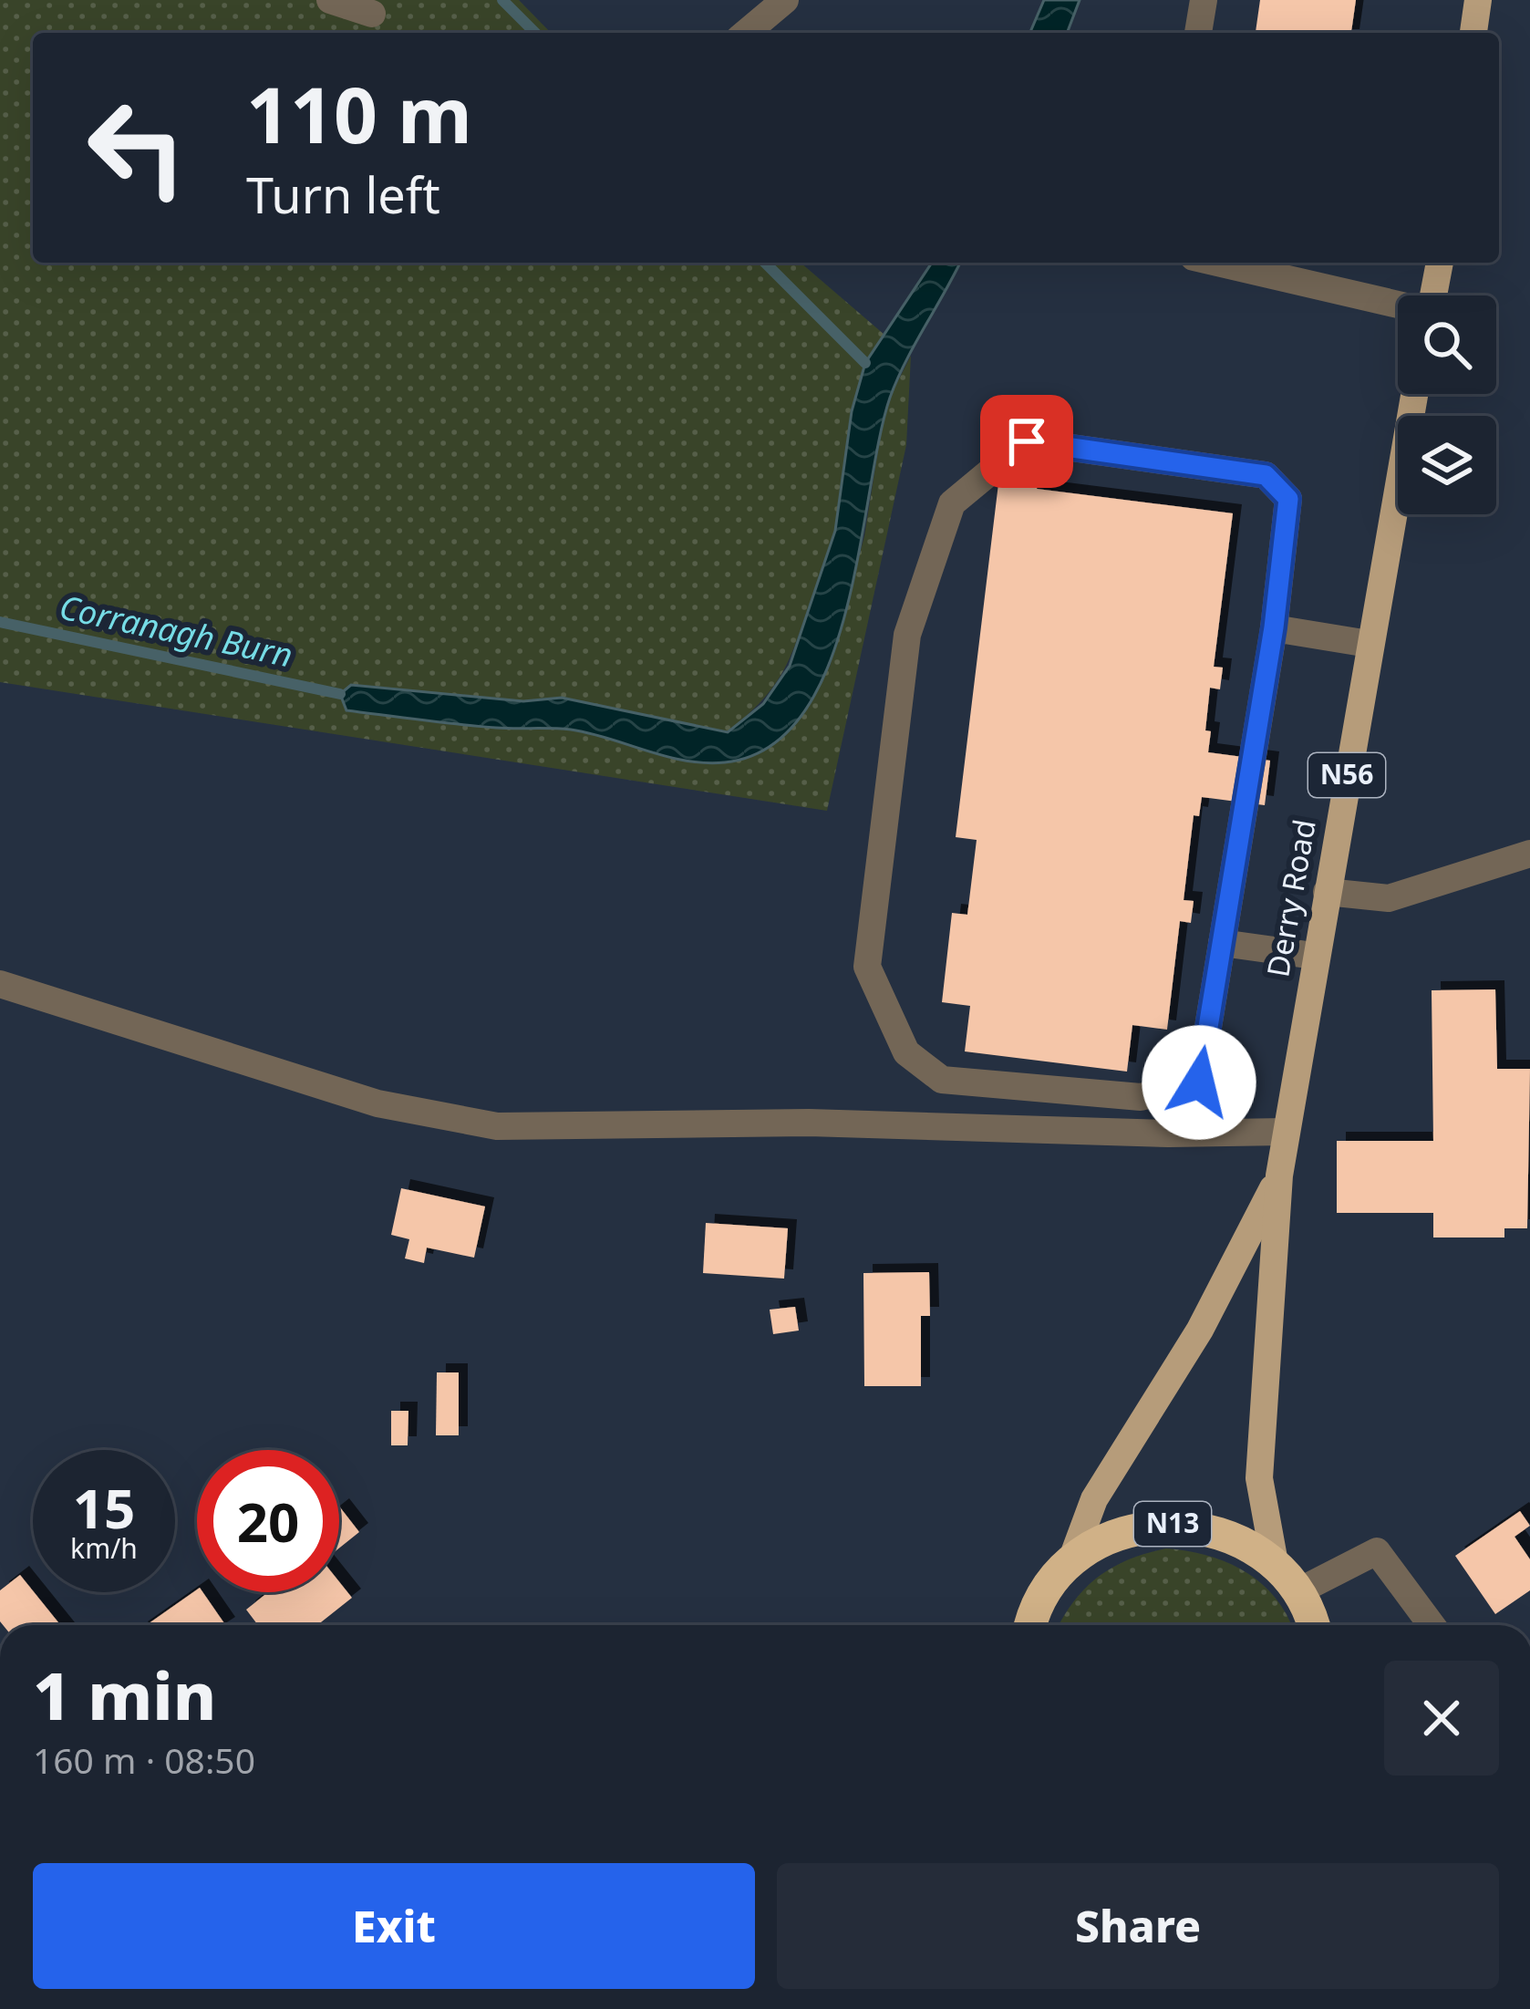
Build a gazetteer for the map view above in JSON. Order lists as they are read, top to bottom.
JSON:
{
  "streets": {
    "highway": ["N13"],
    "main road": ["N56", "Derry Road"]
  },
  "crossings": [
    ["Derry Road", "N13"]
  ],
  "water": ["Corranagh Burn"],
  "page": {
    "turn": ["110 m", "Turn left"],
    "speed": "15 km/h",
    "limit": "20",
    "heading": ["1 min", "160 m · 08:50"],
    "buttons": ["Exit", "Share"]
  }
}
